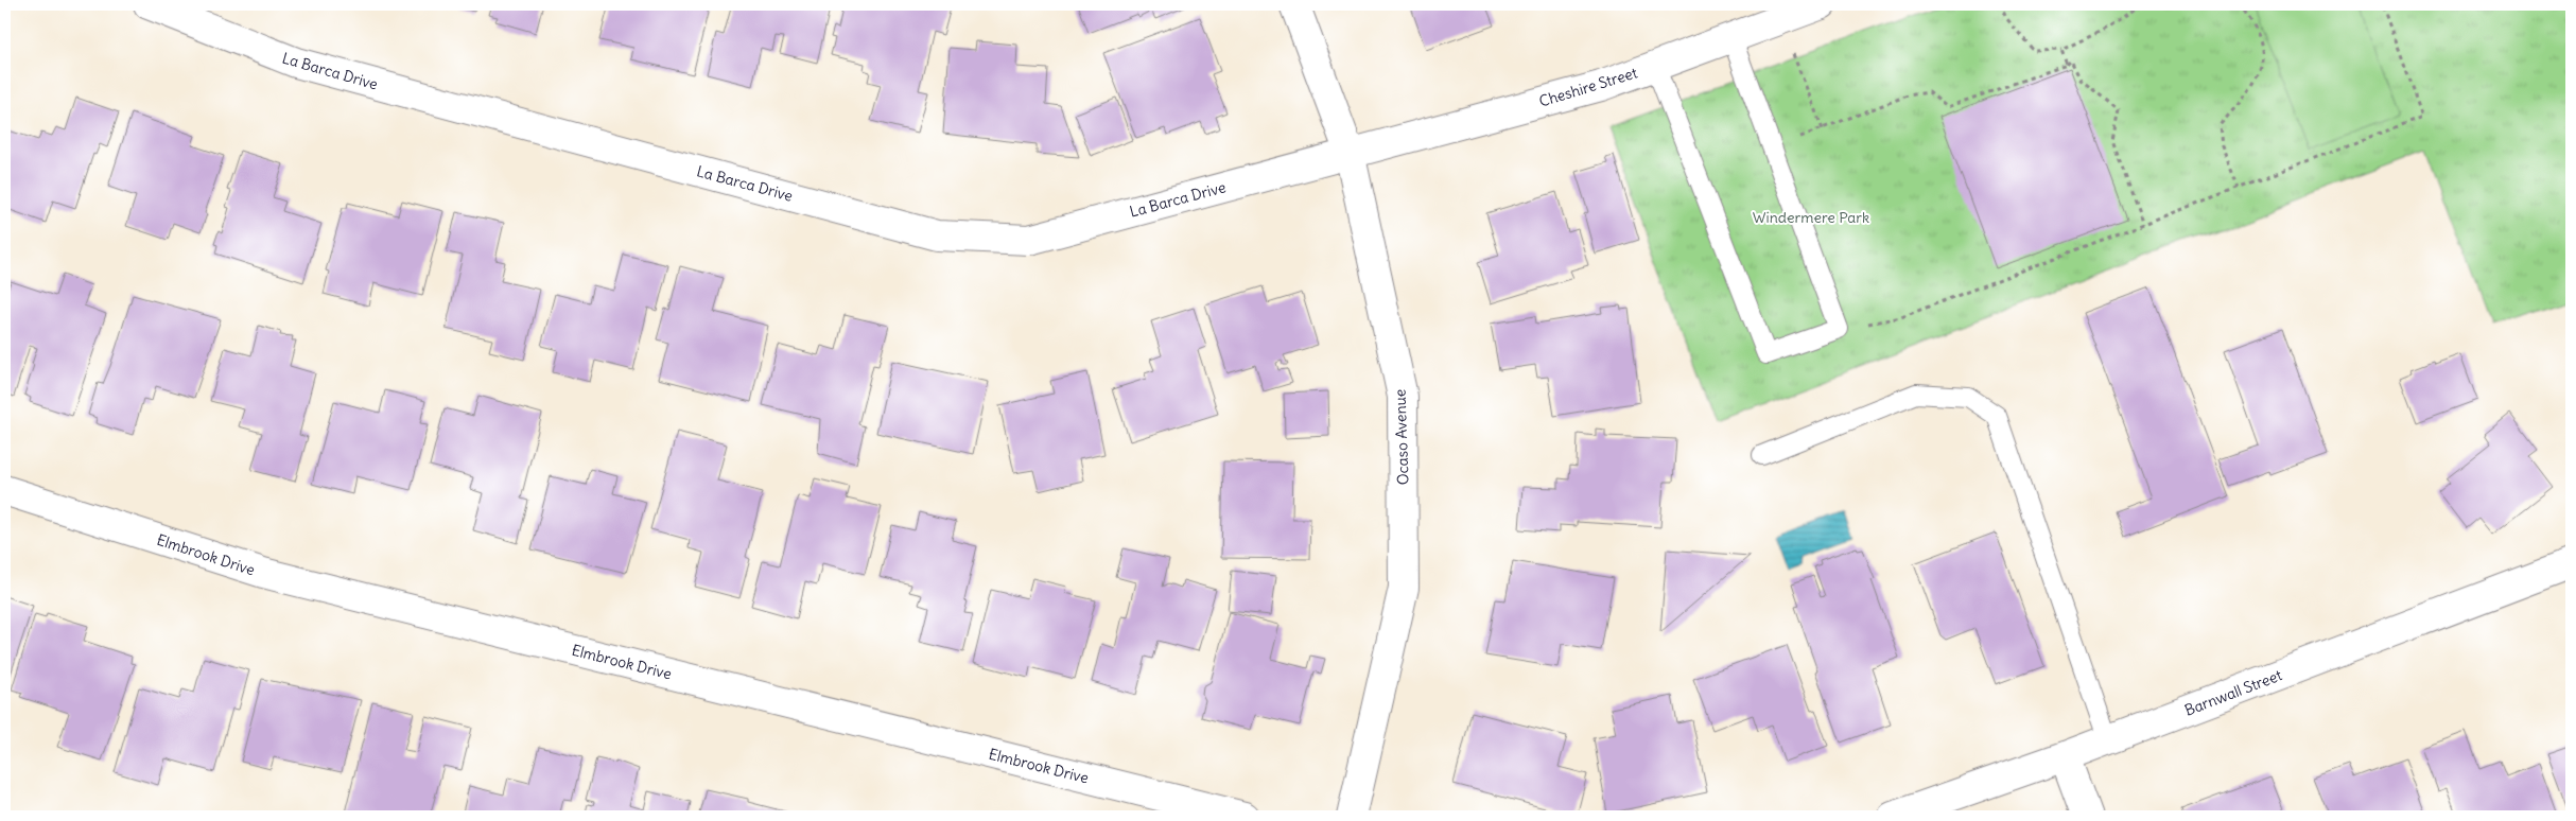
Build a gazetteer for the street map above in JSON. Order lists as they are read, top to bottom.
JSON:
{
  "streets": {
    "street": [
      "La Barca Drive",
      "Cheshire Street",
      "Ocaso Avenue",
      "Elmbrook Drive",
      "Barnwall Street"
    ]
  },
  "crossings": [
    ["La Barca Drive", "Cheshire Street"],
    ["La Barca Drive", "Ocaso Avenue"],
    ["Cheshire Street", "Ocaso Avenue"]
  ],
  "parks": ["Windermere Park"]
}
